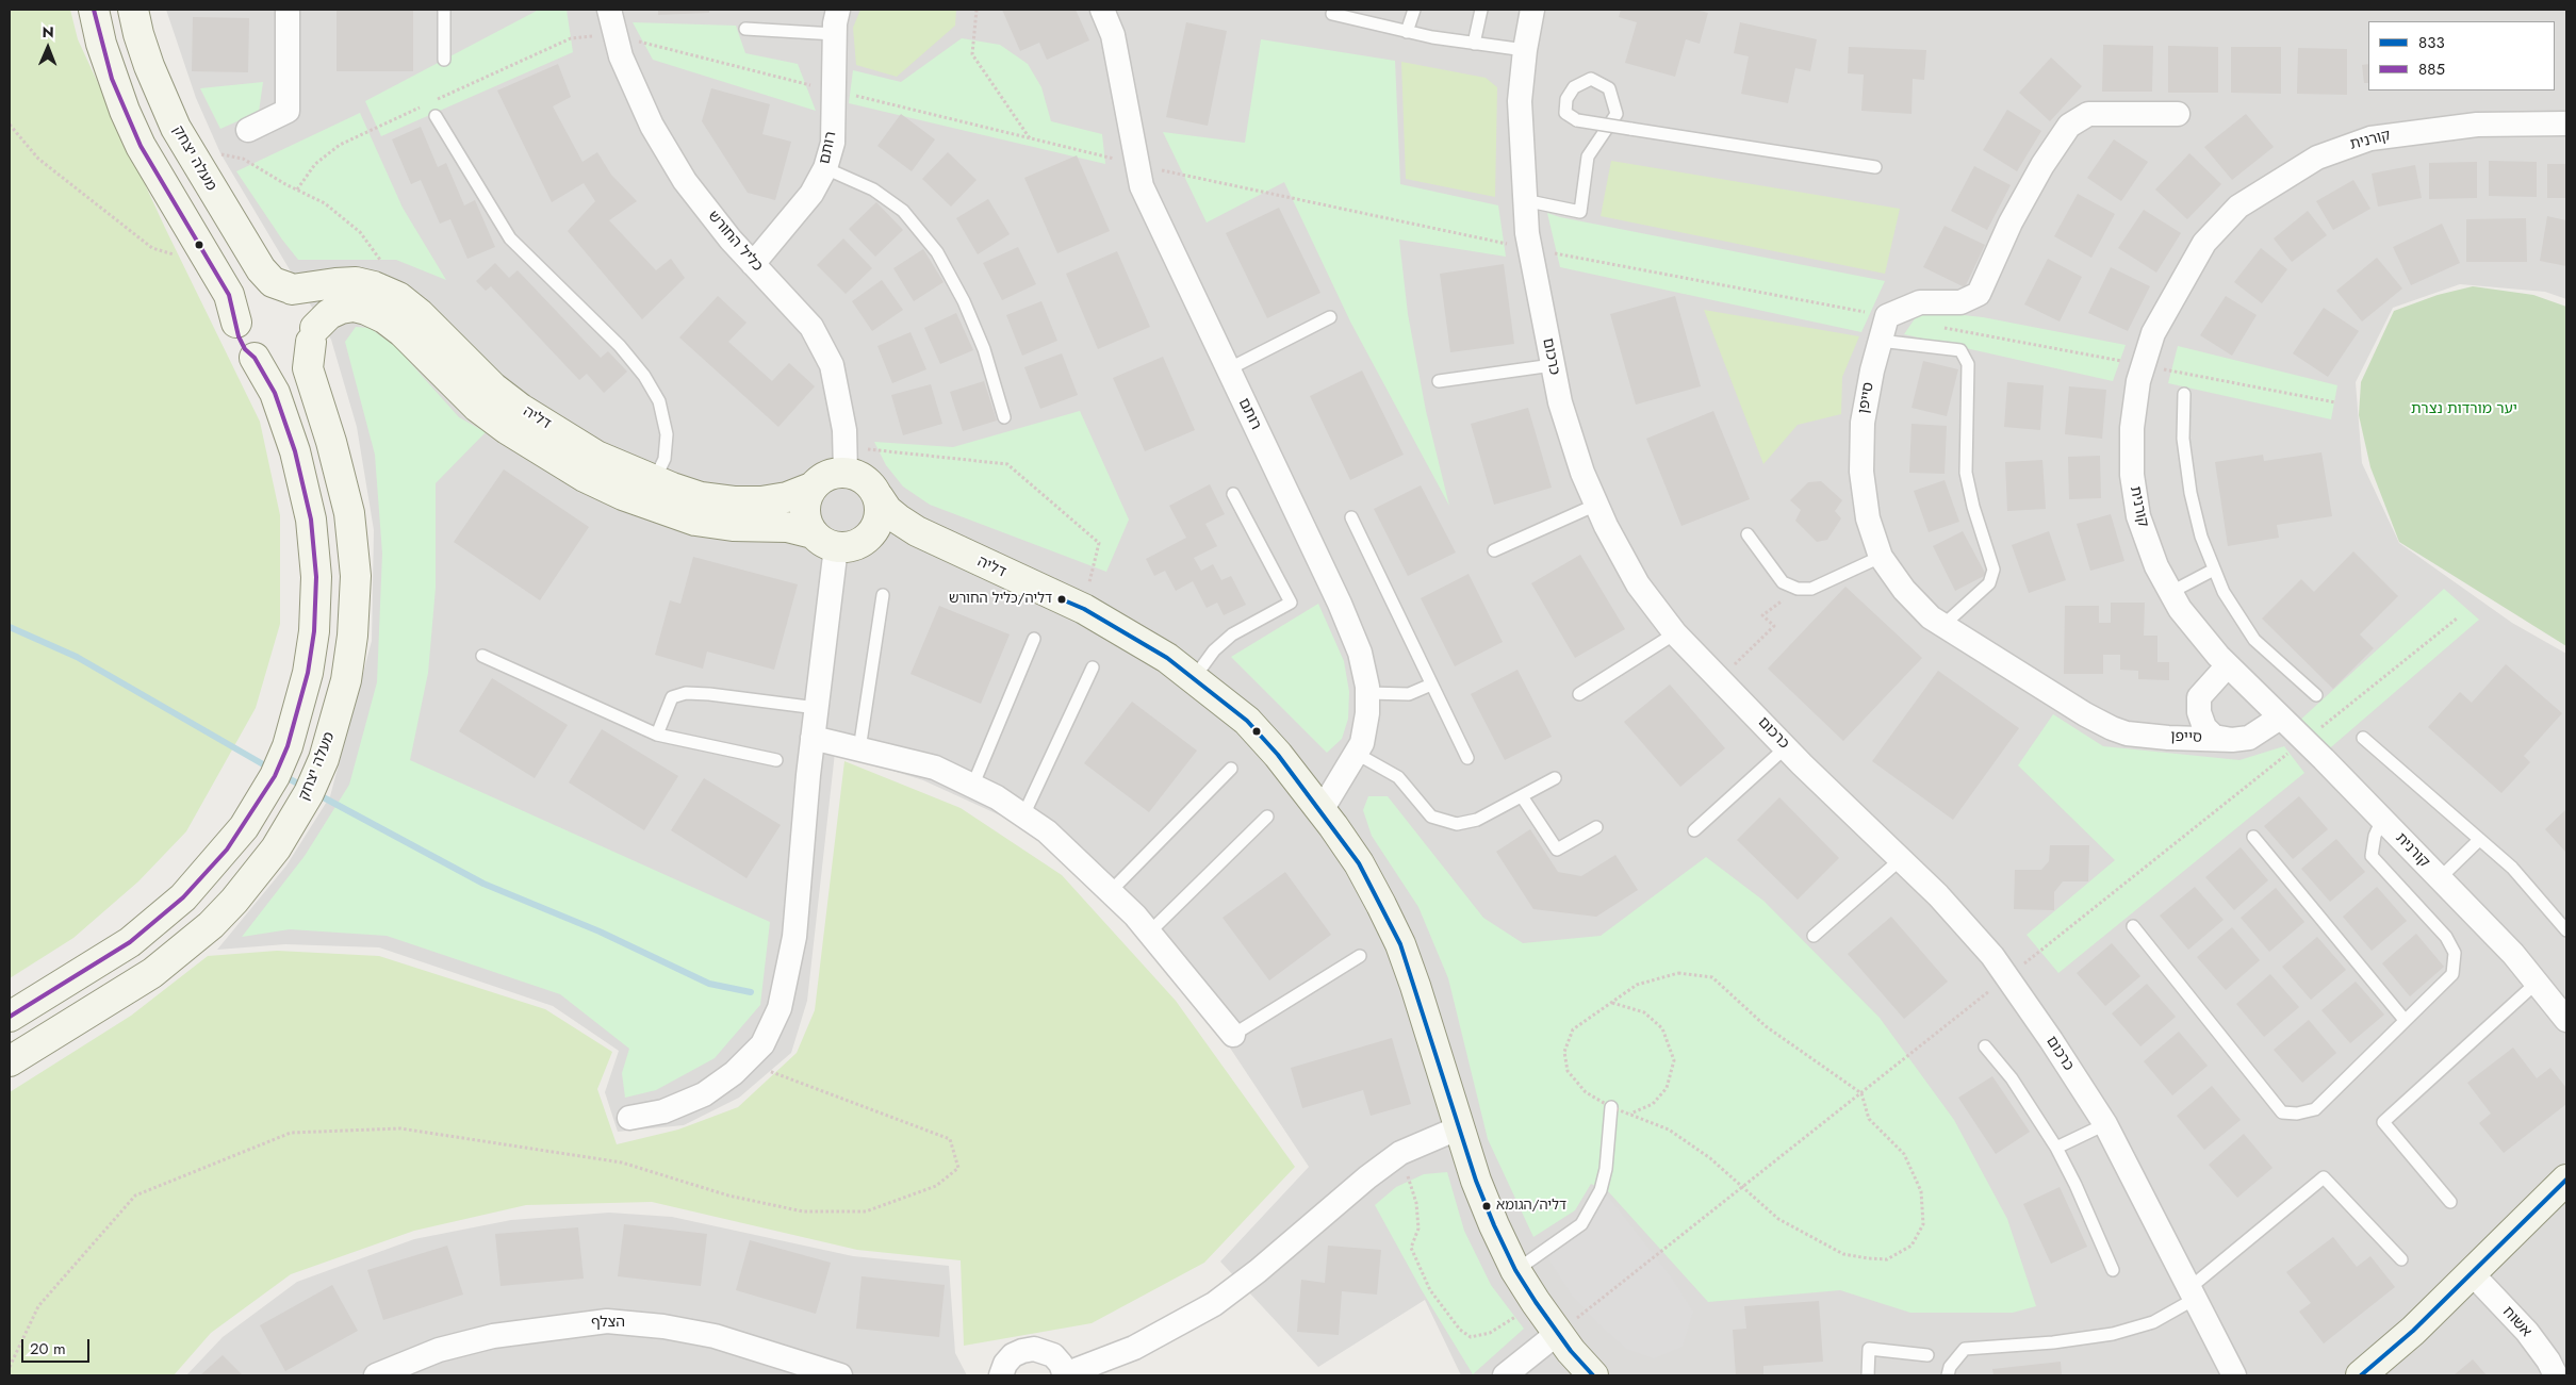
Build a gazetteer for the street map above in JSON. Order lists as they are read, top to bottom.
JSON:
{
  "streets": {
    "street": [
      "קורנית",
      "רותם",
      "מעלה יצחק",
      "כליל החורש",
      "כרכום",
      "סייפן",
      "דליה",
      "אשוח",
      "הצלף"
    ]
  },
  "crossings": [
    ["קורנית", "סייפן"],
    ["רותם", "כליל החורש"],
    ["רותם", "דליה"],
    ["מעלה יצחק", "דליה"],
    ["כליל החורש", "דליה"]
  ],
  "parks": ["יער מורדות נצרת"],
  "places": ["דליה/כליל החורש", "דליה/הגומא"],
  "lines": ["transit line 885", "transit line 833"],
  "legend": ["833", "885"],
  "scale_bar": "20 m",
  "north": "top"
}
